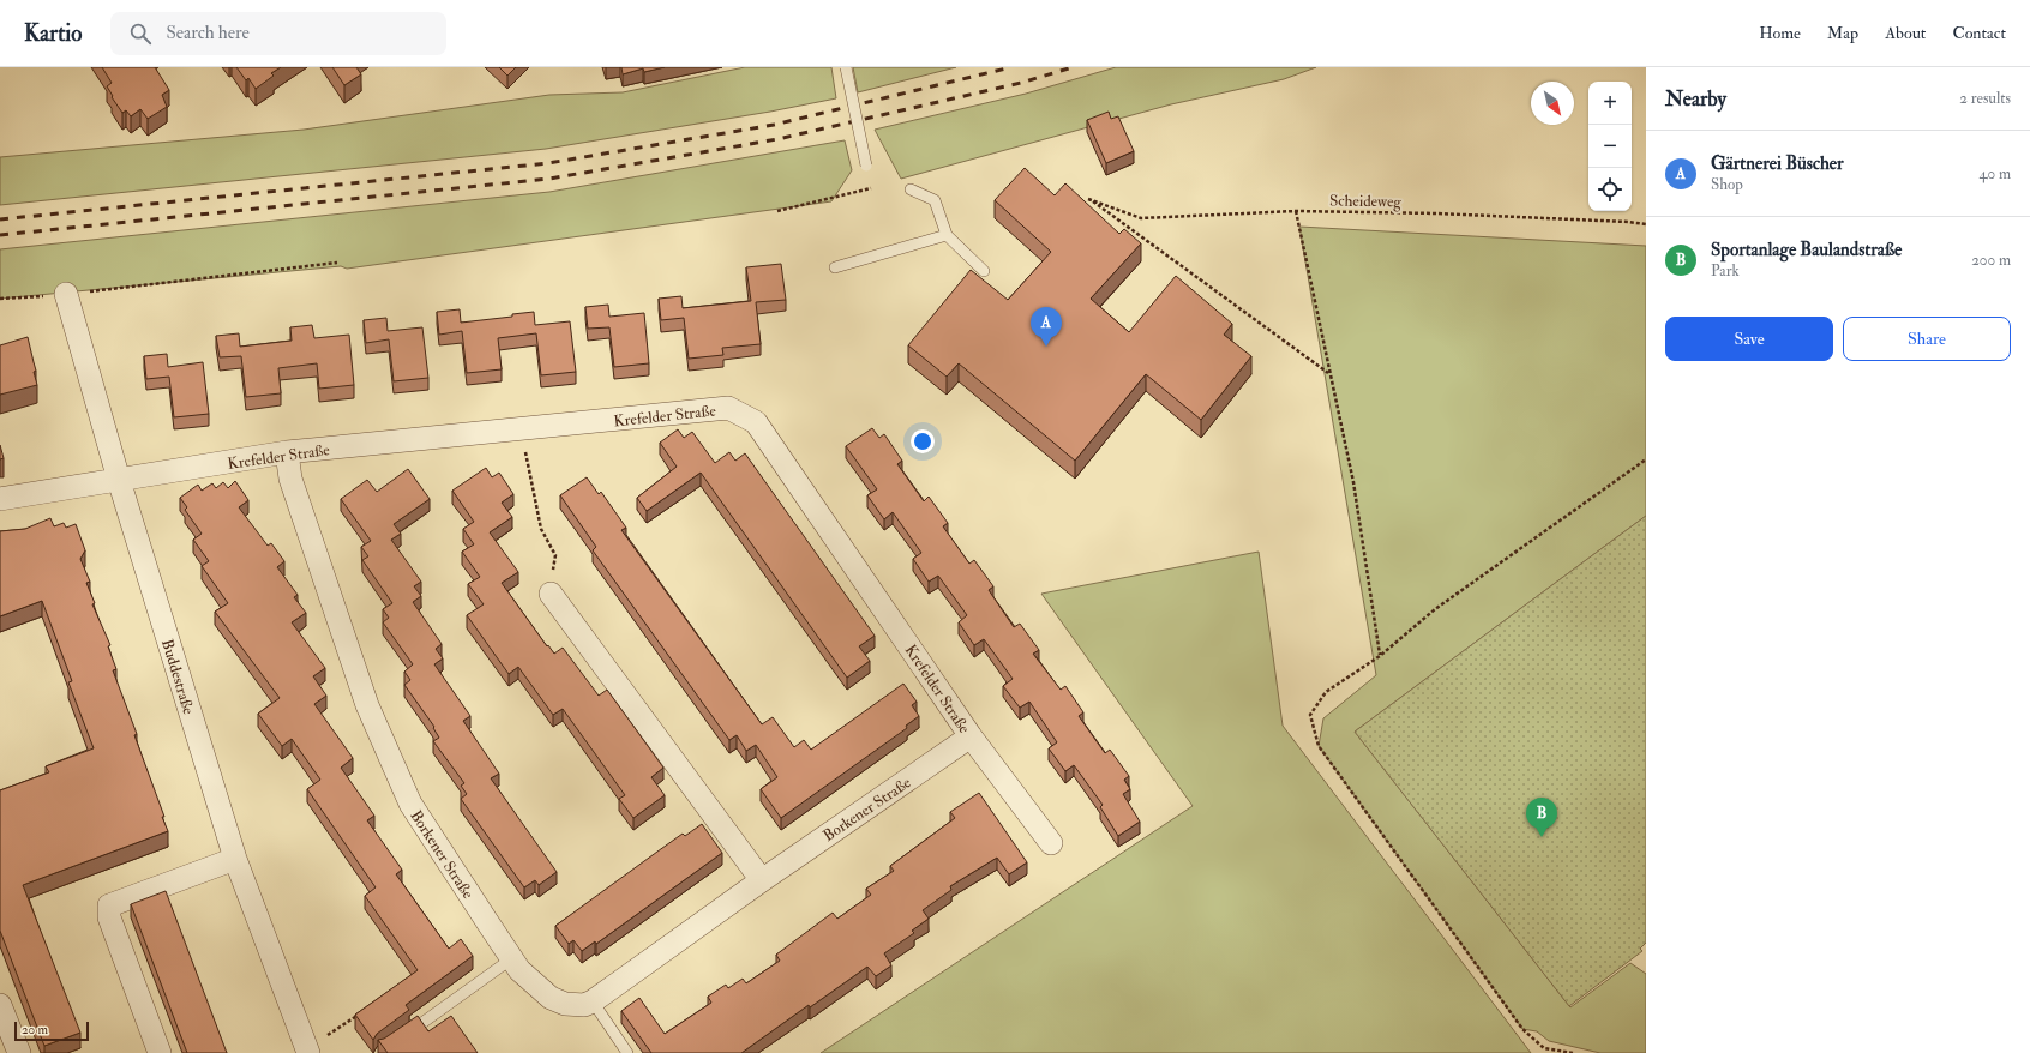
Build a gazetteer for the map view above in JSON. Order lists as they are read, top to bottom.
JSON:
{
  "streets": {
    "street": ["Krefelder Straße", "Buddestraße", "Borkener Straße"],
    "path": ["Scheideweg"]
  },
  "crossings": [
    ["Krefelder Straße", "Buddestraße"],
    ["Krefelder Straße", "Borkener Straße"]
  ],
  "scale_bar": "20 m",
  "north": "bottom right",
  "page": {
    "header": "Kartio",
    "search": "Search here",
    "nav": [
      "Home",
      "Map",
      "About",
      "Contact"
    ],
    "heading": ["Nearby", "2 results"],
    "map_buttons": ["+", "−"],
    "list": [
      {
        "mark": "A",
        "name": "Gärtnerei Büscher",
        "note": "Shop",
        "value": "40 m"
      },
      {
        "mark": "B",
        "name": "Sportanlage Baulandstraße",
        "note": "Park",
        "value": "200 m"
      }
    ],
    "buttons": ["Save", "Share"],
    "pins": ["A", "B"],
    "scale": "20 m"
  }
}
